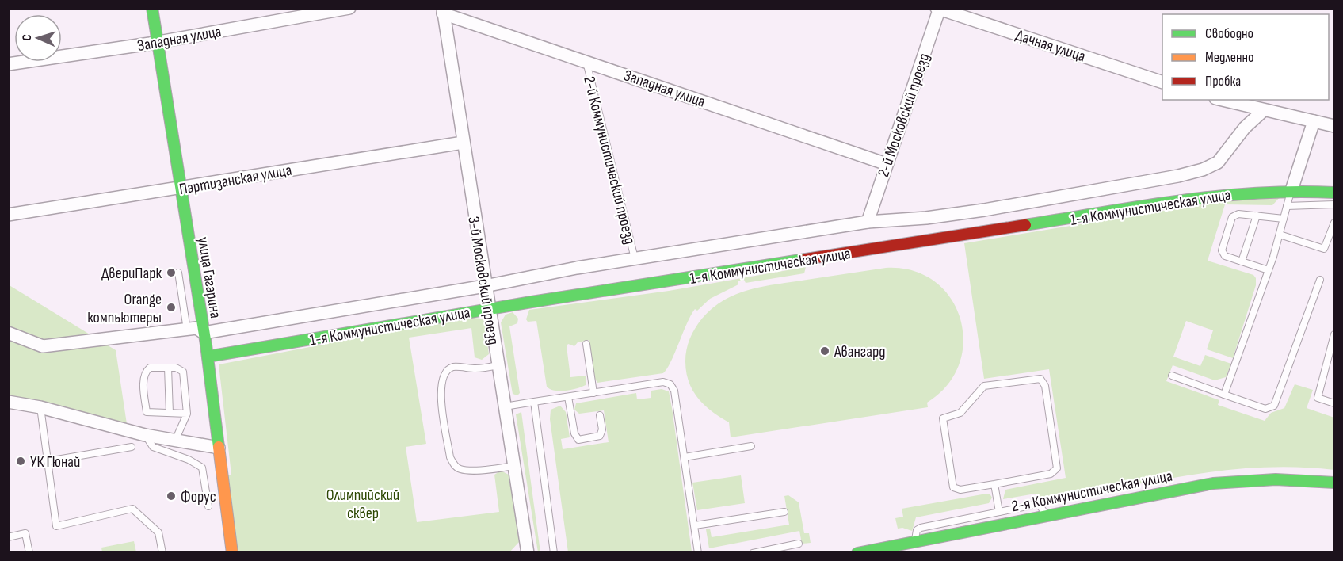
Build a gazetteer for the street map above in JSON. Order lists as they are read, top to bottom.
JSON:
{
  "streets": {
    "street": [
      "Западная улица",
      "Дачная улица",
      "2-й Московский проезд",
      "Партизанская улица",
      "1-я Коммунистическая улица",
      "улица Гагарина",
      "3-й Московский проезд",
      "2-я Коммунистическая улица"
    ],
    "lane": ["2-й Коммунистический проезд"]
  },
  "crossings": [
    ["Западная улица", "2-й Московский проезд"],
    ["Западная улица", "2-й Коммунистический проезд"],
    ["Западная улица", "улица Гагарина"],
    ["Западная улица", "3-й Московский проезд"],
    ["Дачная улица", "2-й Московский проезд"],
    ["Партизанская улица", "улица Гагарина"],
    ["Партизанская улица", "3-й Московский проезд"],
    ["1-я Коммунистическая улица", "улица Гагарина"],
    ["1-я Коммунистическая улица", "3-й Московский проезд"]
  ],
  "parks": ["Олимпийский сквер"],
  "places": [
    "ДвериПарк",
    "Orange компьютеры",
    "Авангард",
    "УК Гюнай",
    "Форус"
  ],
  "legend": ["Свободно", "Медленно", "Пробка"],
  "north": "left"
}
